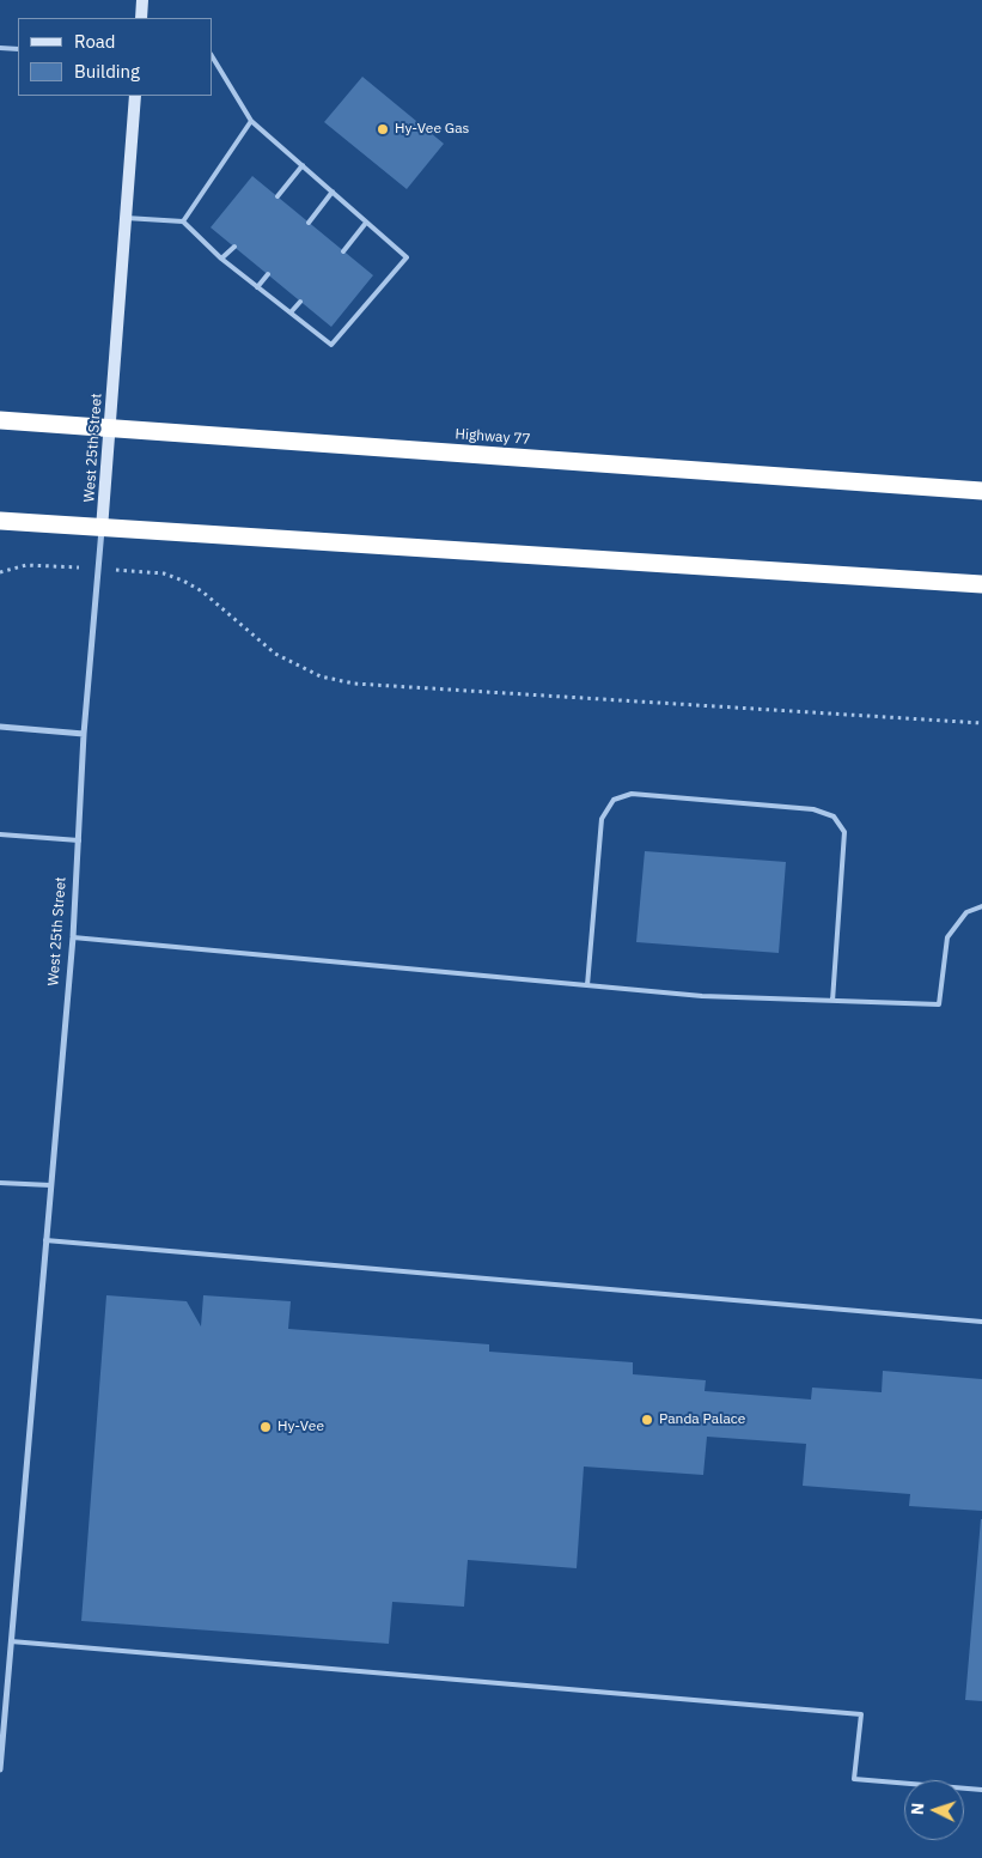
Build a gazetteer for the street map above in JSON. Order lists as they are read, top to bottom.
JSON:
{
  "streets": {
    "highway": ["Highway 77"],
    "street": ["West 25th Street"]
  },
  "crossings": [
    ["Highway 77", "West 25th Street"]
  ],
  "places": ["Hy-Vee Gas", "Panda Palace", "Hy-Vee"],
  "legend": ["Road", "Building"],
  "north": "left"
}
